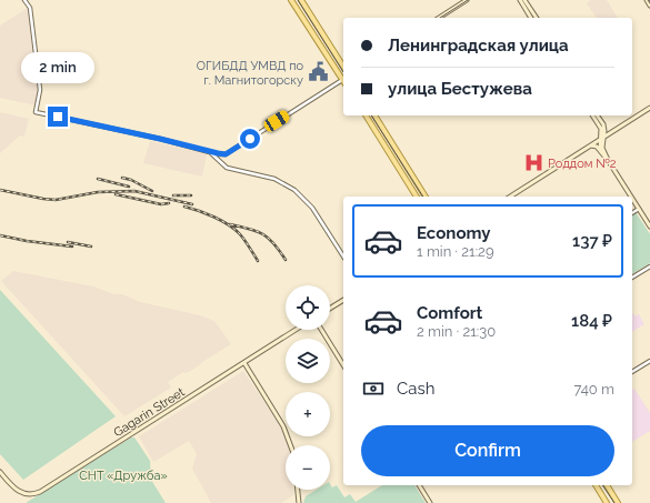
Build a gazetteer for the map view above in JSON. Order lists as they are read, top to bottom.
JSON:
{
  "streets": {
    "main road": ["Gagarin Street"]
  },
  "parks": ["СНТ «Дружба»"],
  "places": {
    "public building": ["ОГИБДД УМВД по г. Магнитогорску"],
    "hospital": ["Роддом №2"]
  },
  "page": {
    "banner": ["Ленинградская улица", "улица Бестужева"],
    "bubble": "2 min",
    "list": [
      {
        "name": "Economy",
        "note": "1 min · 21:29",
        "value": "137 ₽"
      },
      {
        "name": "Comfort",
        "note": "2 min · 21:30",
        "value": "184 ₽"
      }
    ],
    "map_buttons": ["+", "−"],
    "pay": ["Cash", "740 m"],
    "buttons": "Confirm"
  }
}
